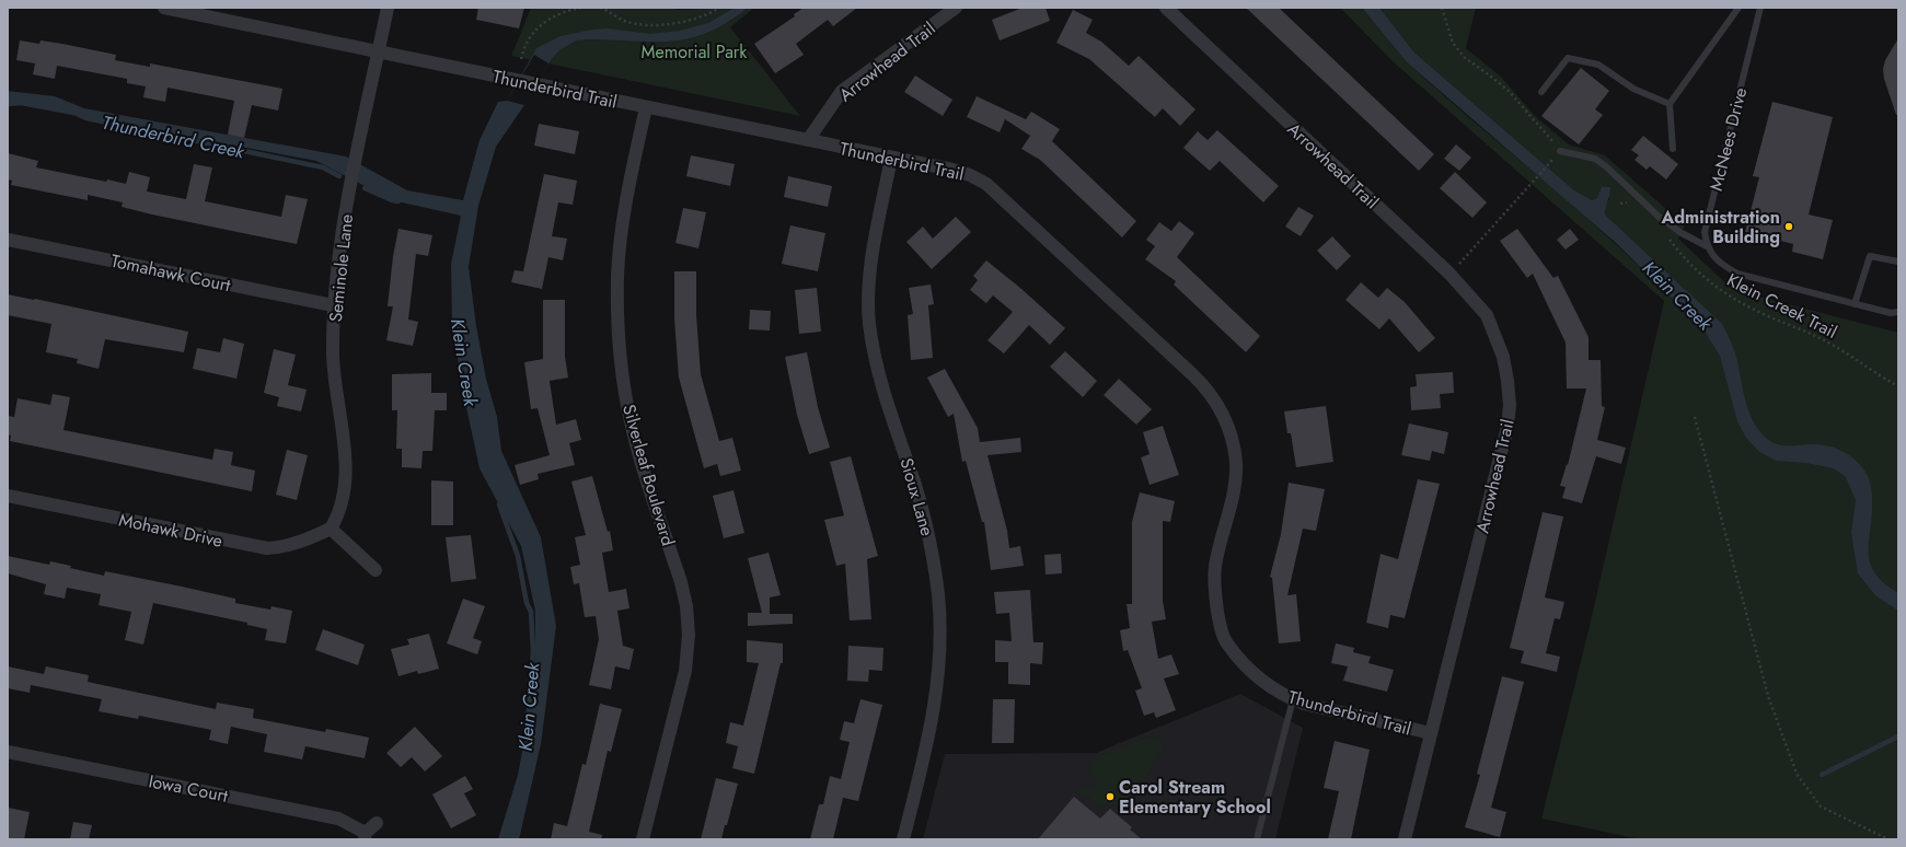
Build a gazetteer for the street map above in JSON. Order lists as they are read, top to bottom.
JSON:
{
  "streets": {
    "street": [
      "Arrowhead Trail",
      "Thunderbird Trail",
      "Seminole Lane",
      "Tomahawk Court",
      "Silverleaf Boulevard",
      "Sioux Lane",
      "Mohawk Drive",
      "Iowa Court"
    ],
    "lane": ["McNees Drive"],
    "path": ["Klein Creek Trail"]
  },
  "crossings": [
    ["Arrowhead Trail", "Thunderbird Trail"],
    ["Thunderbird Trail", "Seminole Lane"],
    ["Thunderbird Trail", "Silverleaf Boulevard"],
    ["Thunderbird Trail", "Sioux Lane"],
    ["Seminole Lane", "Tomahawk Court"],
    ["Seminole Lane", "Mohawk Drive"]
  ],
  "water": ["Thunderbird Creek", "Klein Creek"],
  "parks": ["Memorial Park"],
  "places": ["Administration Building", "Carol Stream Elementary School"]
}
